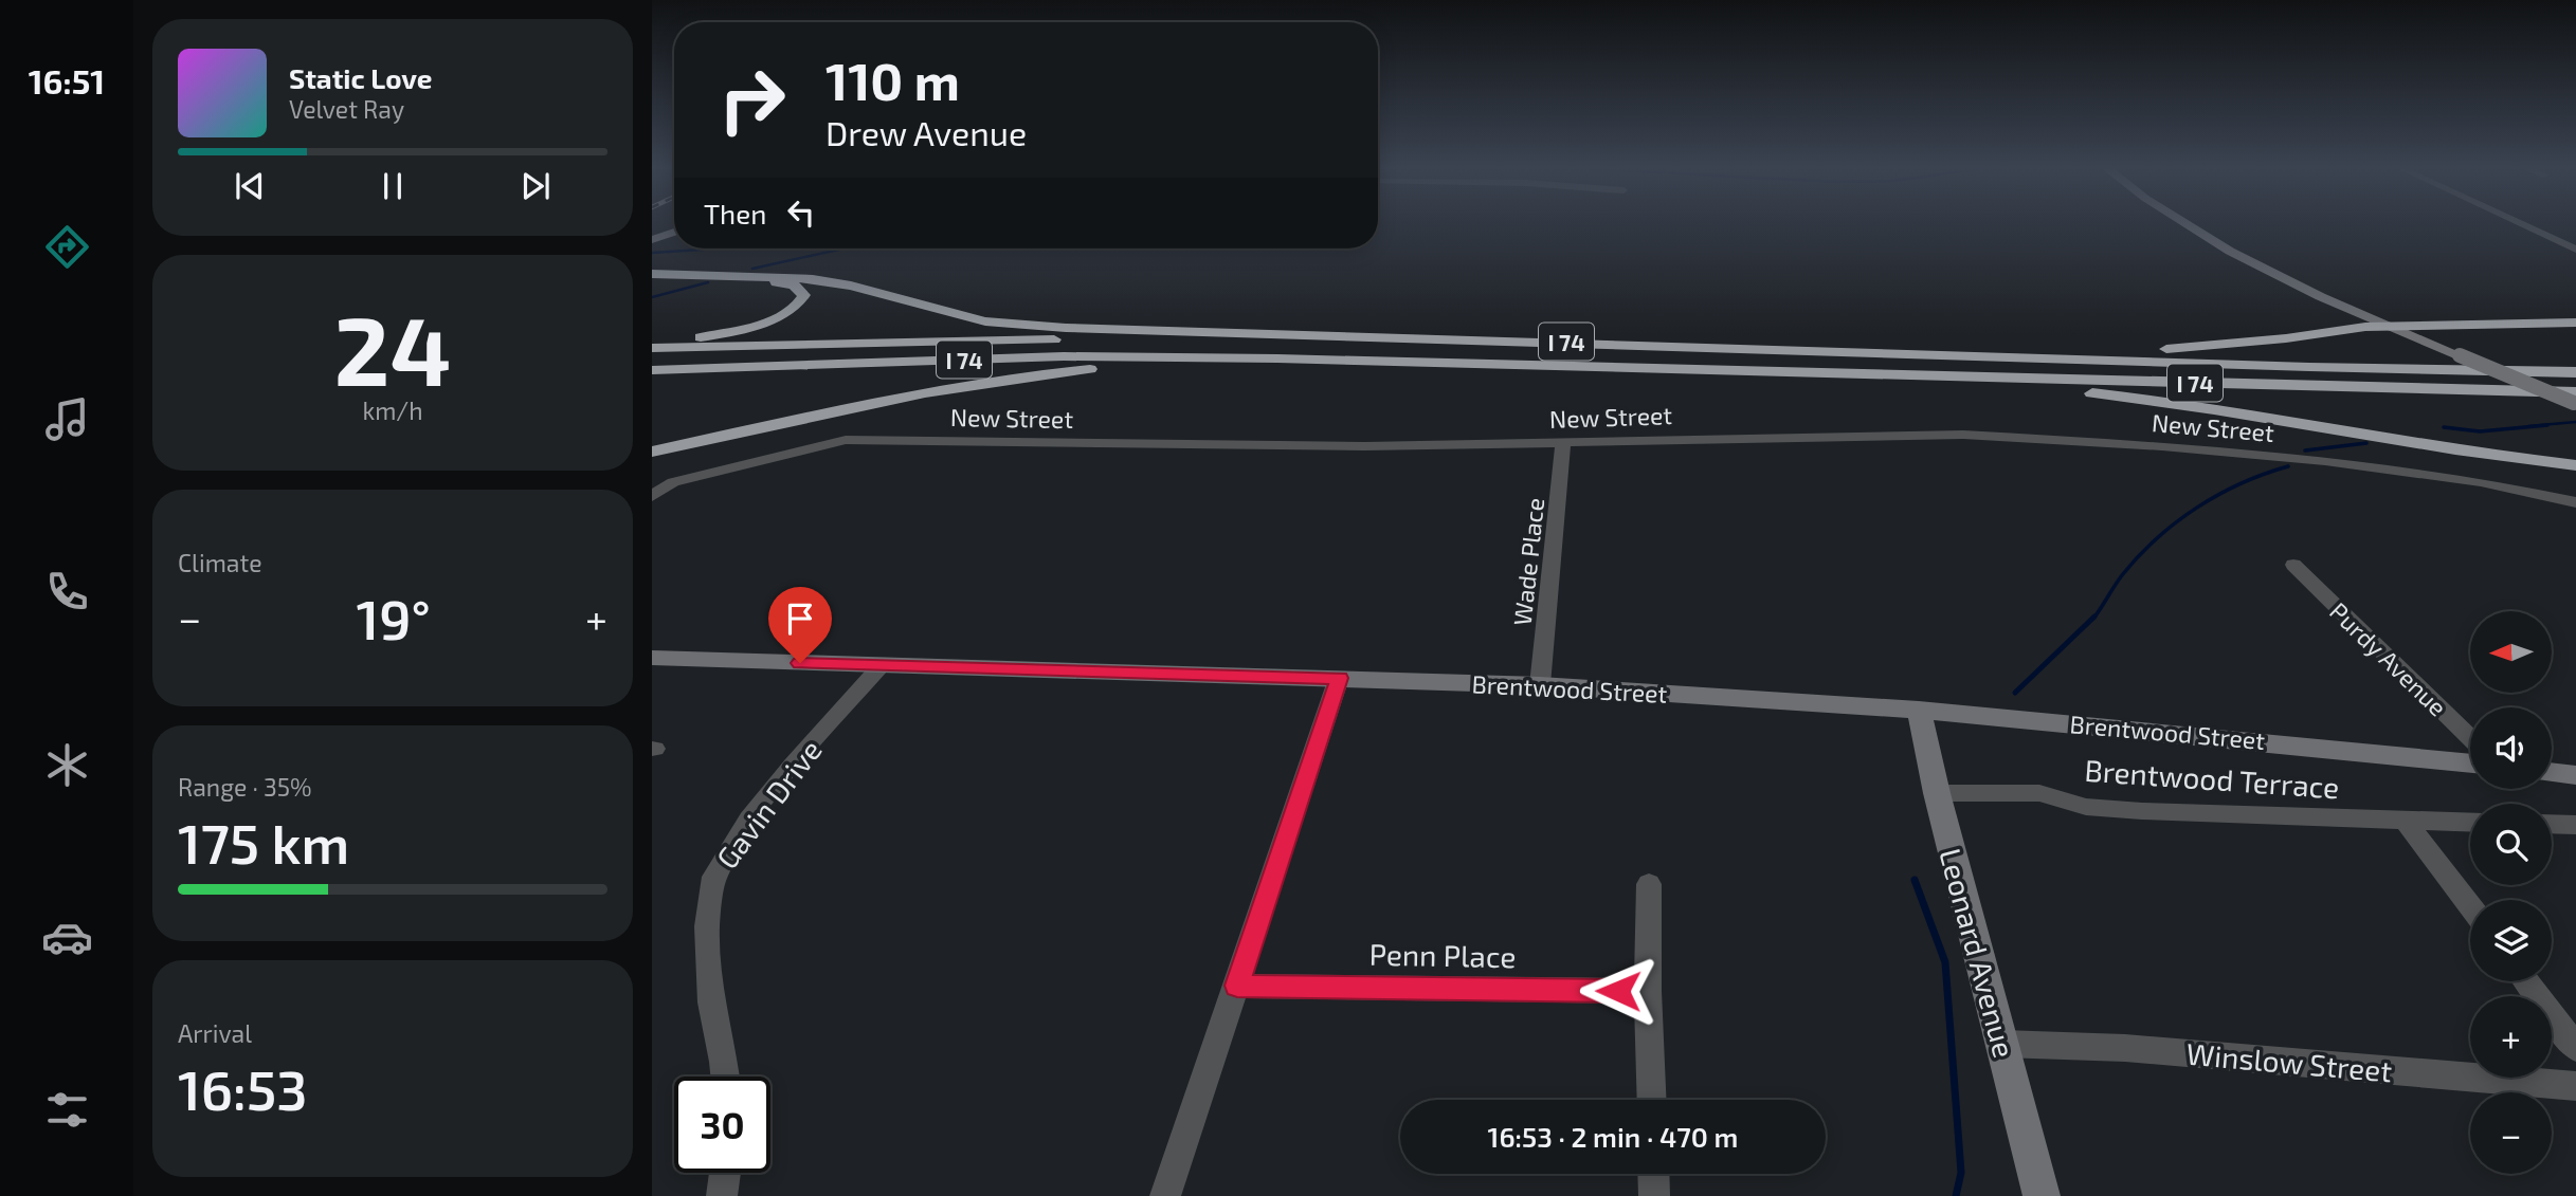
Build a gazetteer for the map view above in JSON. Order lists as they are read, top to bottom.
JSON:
{
  "streets": {
    "highway": ["I 74"],
    "main road": ["Brentwood Street", "Leonard Avenue"],
    "street": [
      "New Street",
      "Wade Place",
      "Purdy Avenue",
      "Brentwood Terrace",
      "Gavin Drive",
      "Penn Place",
      "Winslow Street"
    ]
  },
  "crossings": [
    ["New Street", "Wade Place"],
    ["Wade Place", "Brentwood Street"],
    ["Brentwood Street", "Gavin Drive"],
    ["Brentwood Street", "Leonard Avenue"],
    ["Brentwood Terrace", "Leonard Avenue"],
    ["Leonard Avenue", "Winslow Street"]
  ],
  "north": "left",
  "page": {
    "tabs": "16:51",
    "turn": ["110 m", "Drew Avenue"],
    "song": ["Static Love", "Velvet Ray"],
    "then": "Then",
    "tile": [
      ["24", "km/h"],
      "Climate",
      ["Range · 35%", "175 km"],
      ["Arrival", "16:53"]
    ],
    "heat": ["−", "19°", "+"],
    "map_buttons": ["+", "−"],
    "limit": "30",
    "trip": "16:53 · 2 min · 470 m"
  }
}
